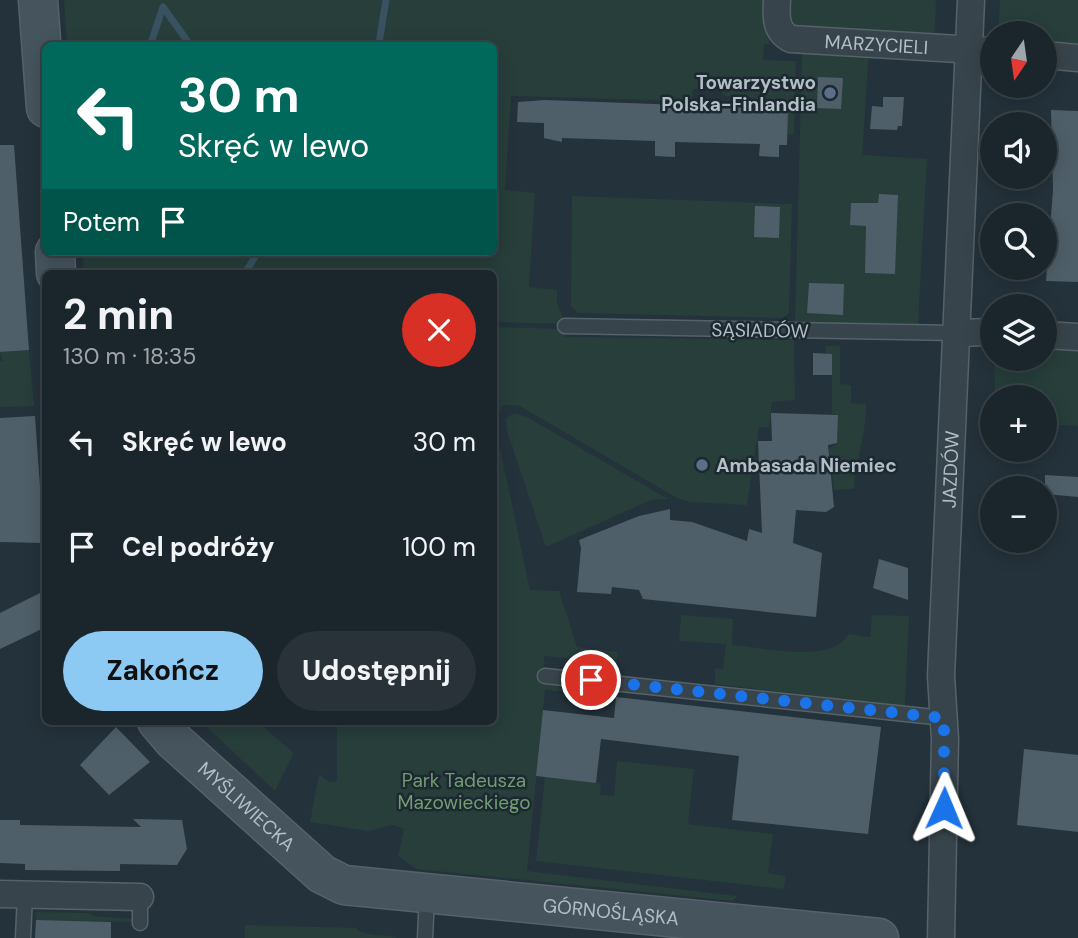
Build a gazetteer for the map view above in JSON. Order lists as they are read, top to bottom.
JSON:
{
  "streets": {
    "street": [
      "MARZYCIELI",
      "JAZDÓW",
      "MYŚLIWIECKA",
      "GÓRNOŚLĄSKA"
    ],
    "lane": ["SĄSIADÓW"]
  },
  "crossings": [
    ["SĄSIADÓW", "JAZDÓW"],
    ["MYŚLIWIECKA", "GÓRNOŚLĄSKA"]
  ],
  "parks": ["Park Tadeusza Mazowieckiego"],
  "places": ["Towarzystwo Polska-Finlandia", "Ambasada Niemiec"],
  "north": "bottom",
  "page": {
    "map_buttons": ["+", "−"],
    "turn": ["30 m", "Skręć w lewo"],
    "then": "Potem",
    "heading": ["2 min", "130 m · 18:35"],
    "list": [
      {
        "name": "Skręć w lewo",
        "value": "30 m"
      },
      {
        "name": "Cel podróży",
        "value": "100 m"
      }
    ],
    "buttons": ["Zakończ", "Udostępnij"]
  }
}
